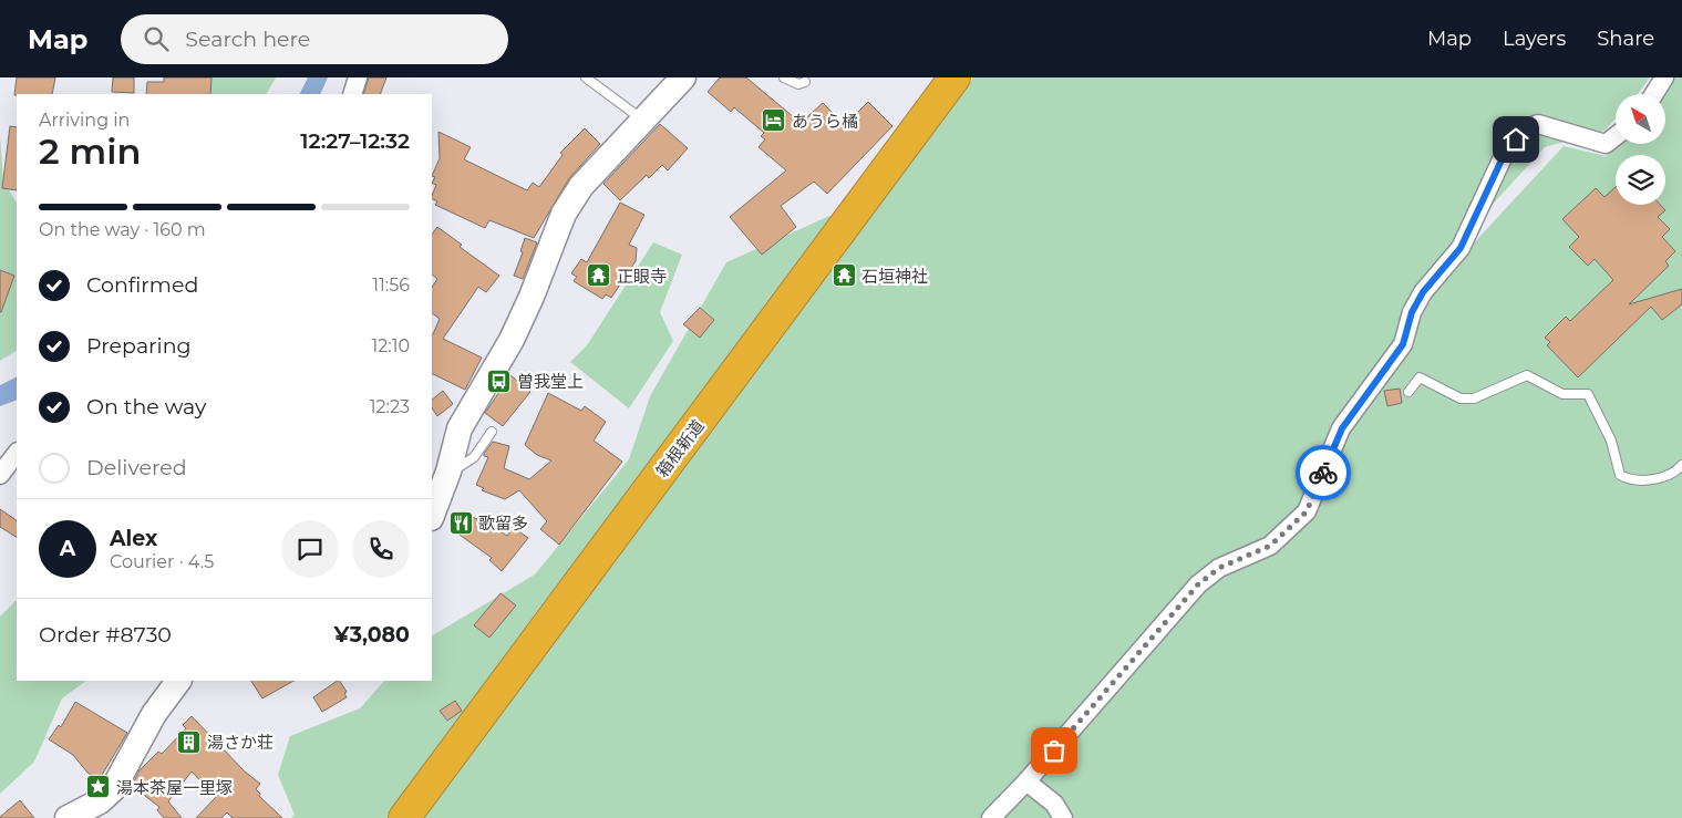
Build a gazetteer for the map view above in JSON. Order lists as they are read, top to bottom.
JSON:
{
  "streets": {
    "highway": ["箱根新道"]
  },
  "places": {
    "hotel": ["あうら橘"],
    "temple": ["正眼寺", "石垣神社"],
    "bus stop": ["曽我堂上"],
    "restaurant": ["歌留多"],
    "building": ["湯さか荘"],
    "place": ["湯本茶屋一里塚"]
  },
  "north": "top left",
  "page": {
    "header": "Map",
    "search": "Search here",
    "nav": ["Map", "Layers", "Share"],
    "heading": ["2 min", "Arriving in", "12:27–12:32"],
    "panel": [
      "Alex",
      "Courier · 4.5",
      "Order #8730",
      "¥3,080"
    ],
    "bar": "On the way · 160 m",
    "list": [
      ["Confirmed", "11:56"],
      ["Preparing", "12:10"],
      ["On the way", "12:23"],
      "Delivered"
    ],
    "round": "A"
  }
}
